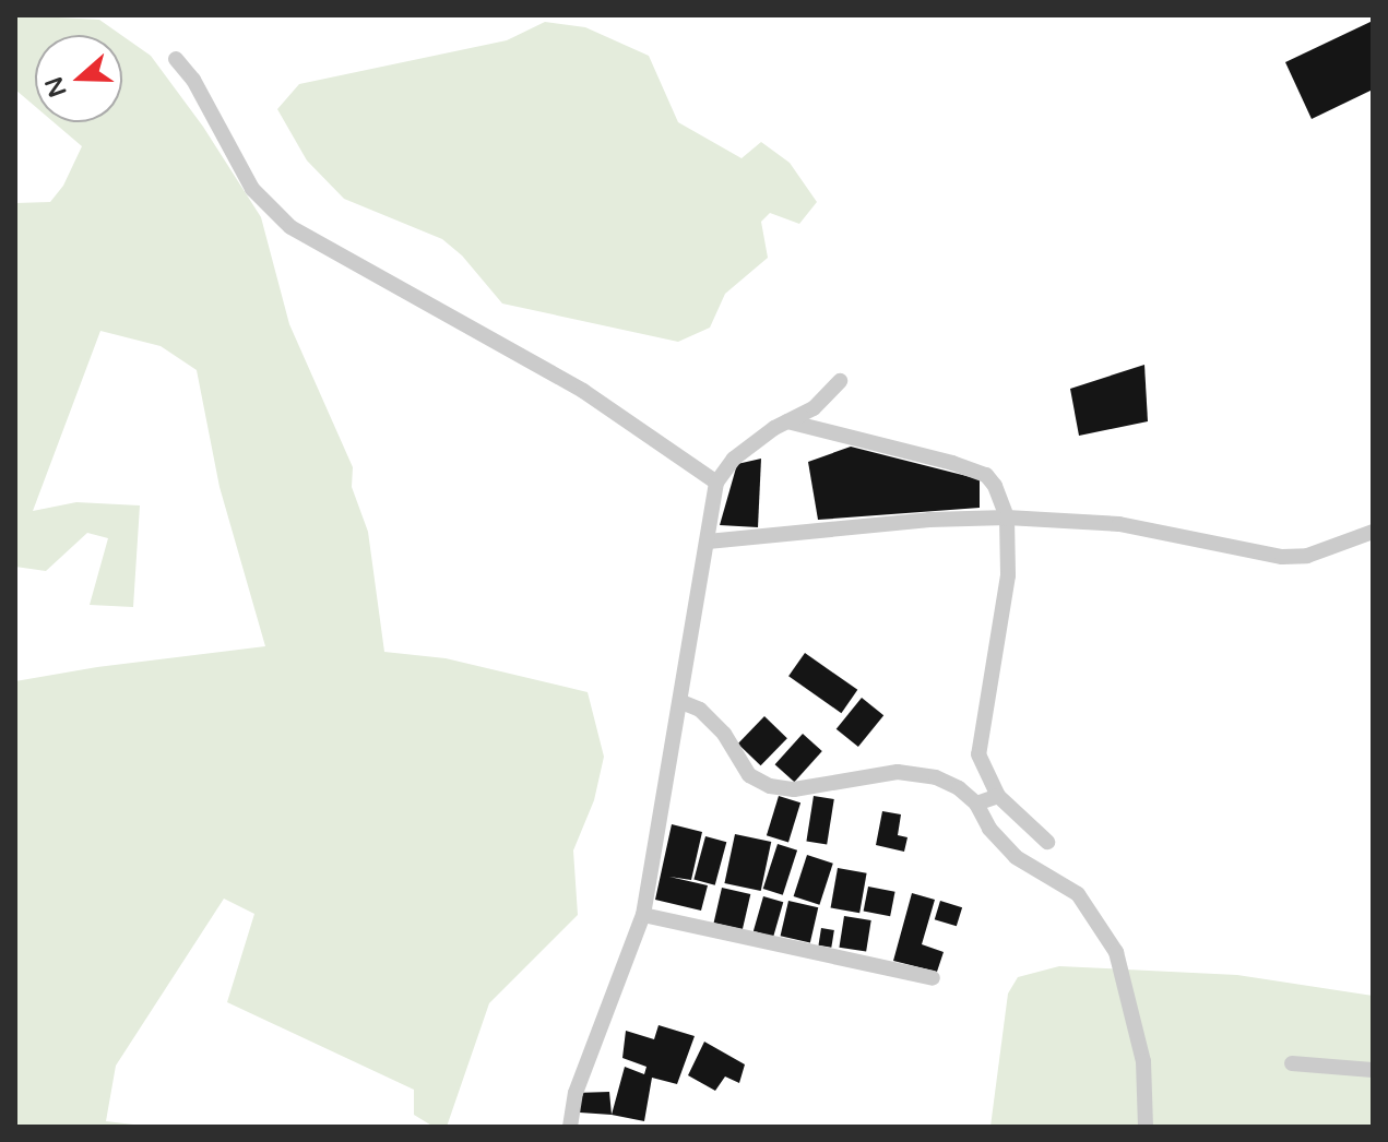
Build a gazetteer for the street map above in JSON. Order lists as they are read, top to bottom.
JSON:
{
  "north": "left"
}
